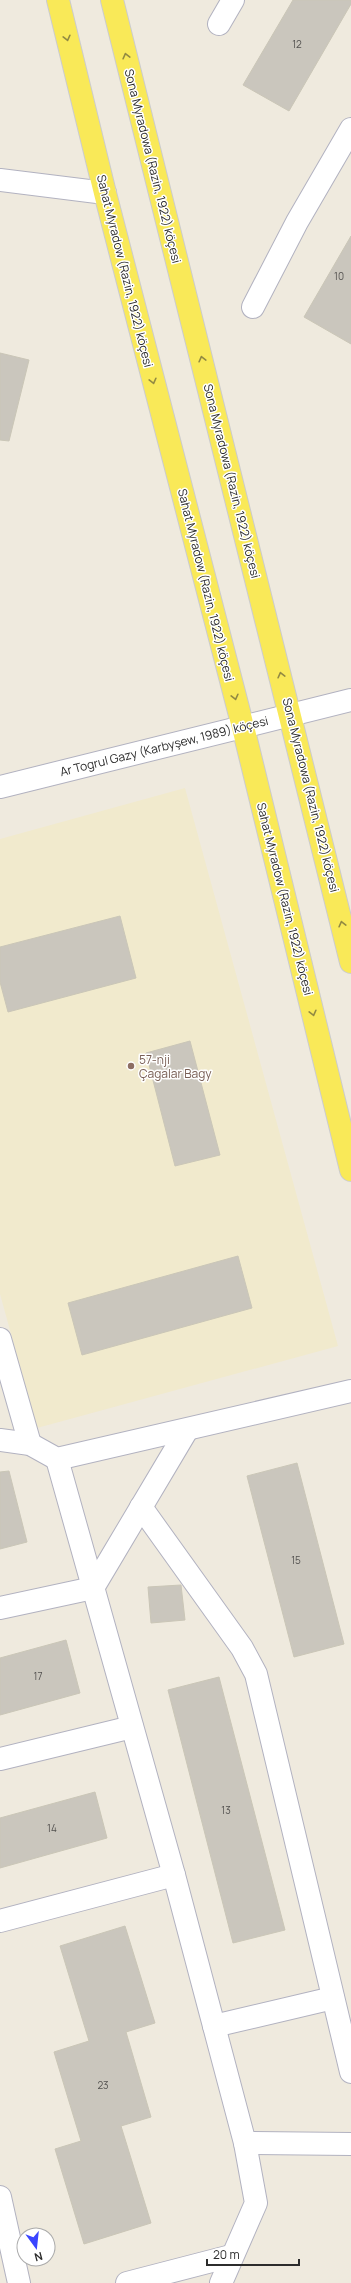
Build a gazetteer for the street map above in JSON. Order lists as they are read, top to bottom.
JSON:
{
  "streets": {
    "main road": ["Sona Myradowa (Razin, 1922) köçesi", "Sahat Myradow (Razin, 1922) köçesi"],
    "street": ["Ar Togrul Gazy (Karbyşew, 1989) köçesi"]
  },
  "crossings": [
    ["Sona Myradowa (Razin, 1922) köçesi", "Ar Togrul Gazy (Karbyşew, 1989) köçesi"],
    ["Sahat Myradow (Razin, 1922) köçesi", "Ar Togrul Gazy (Karbyşew, 1989) köçesi"]
  ],
  "one_way": ["Sona Myradowa (Razin, 1922) köçesi", "Sahat Myradow (Razin, 1922) köçesi"],
  "places": ["57-nji Çagalar Bagy"],
  "house_numbers": [
    "12",
    "10",
    "15",
    "17",
    "13",
    "14",
    "23"
  ],
  "scale_bar": "20 m",
  "north": "bottom"
}
